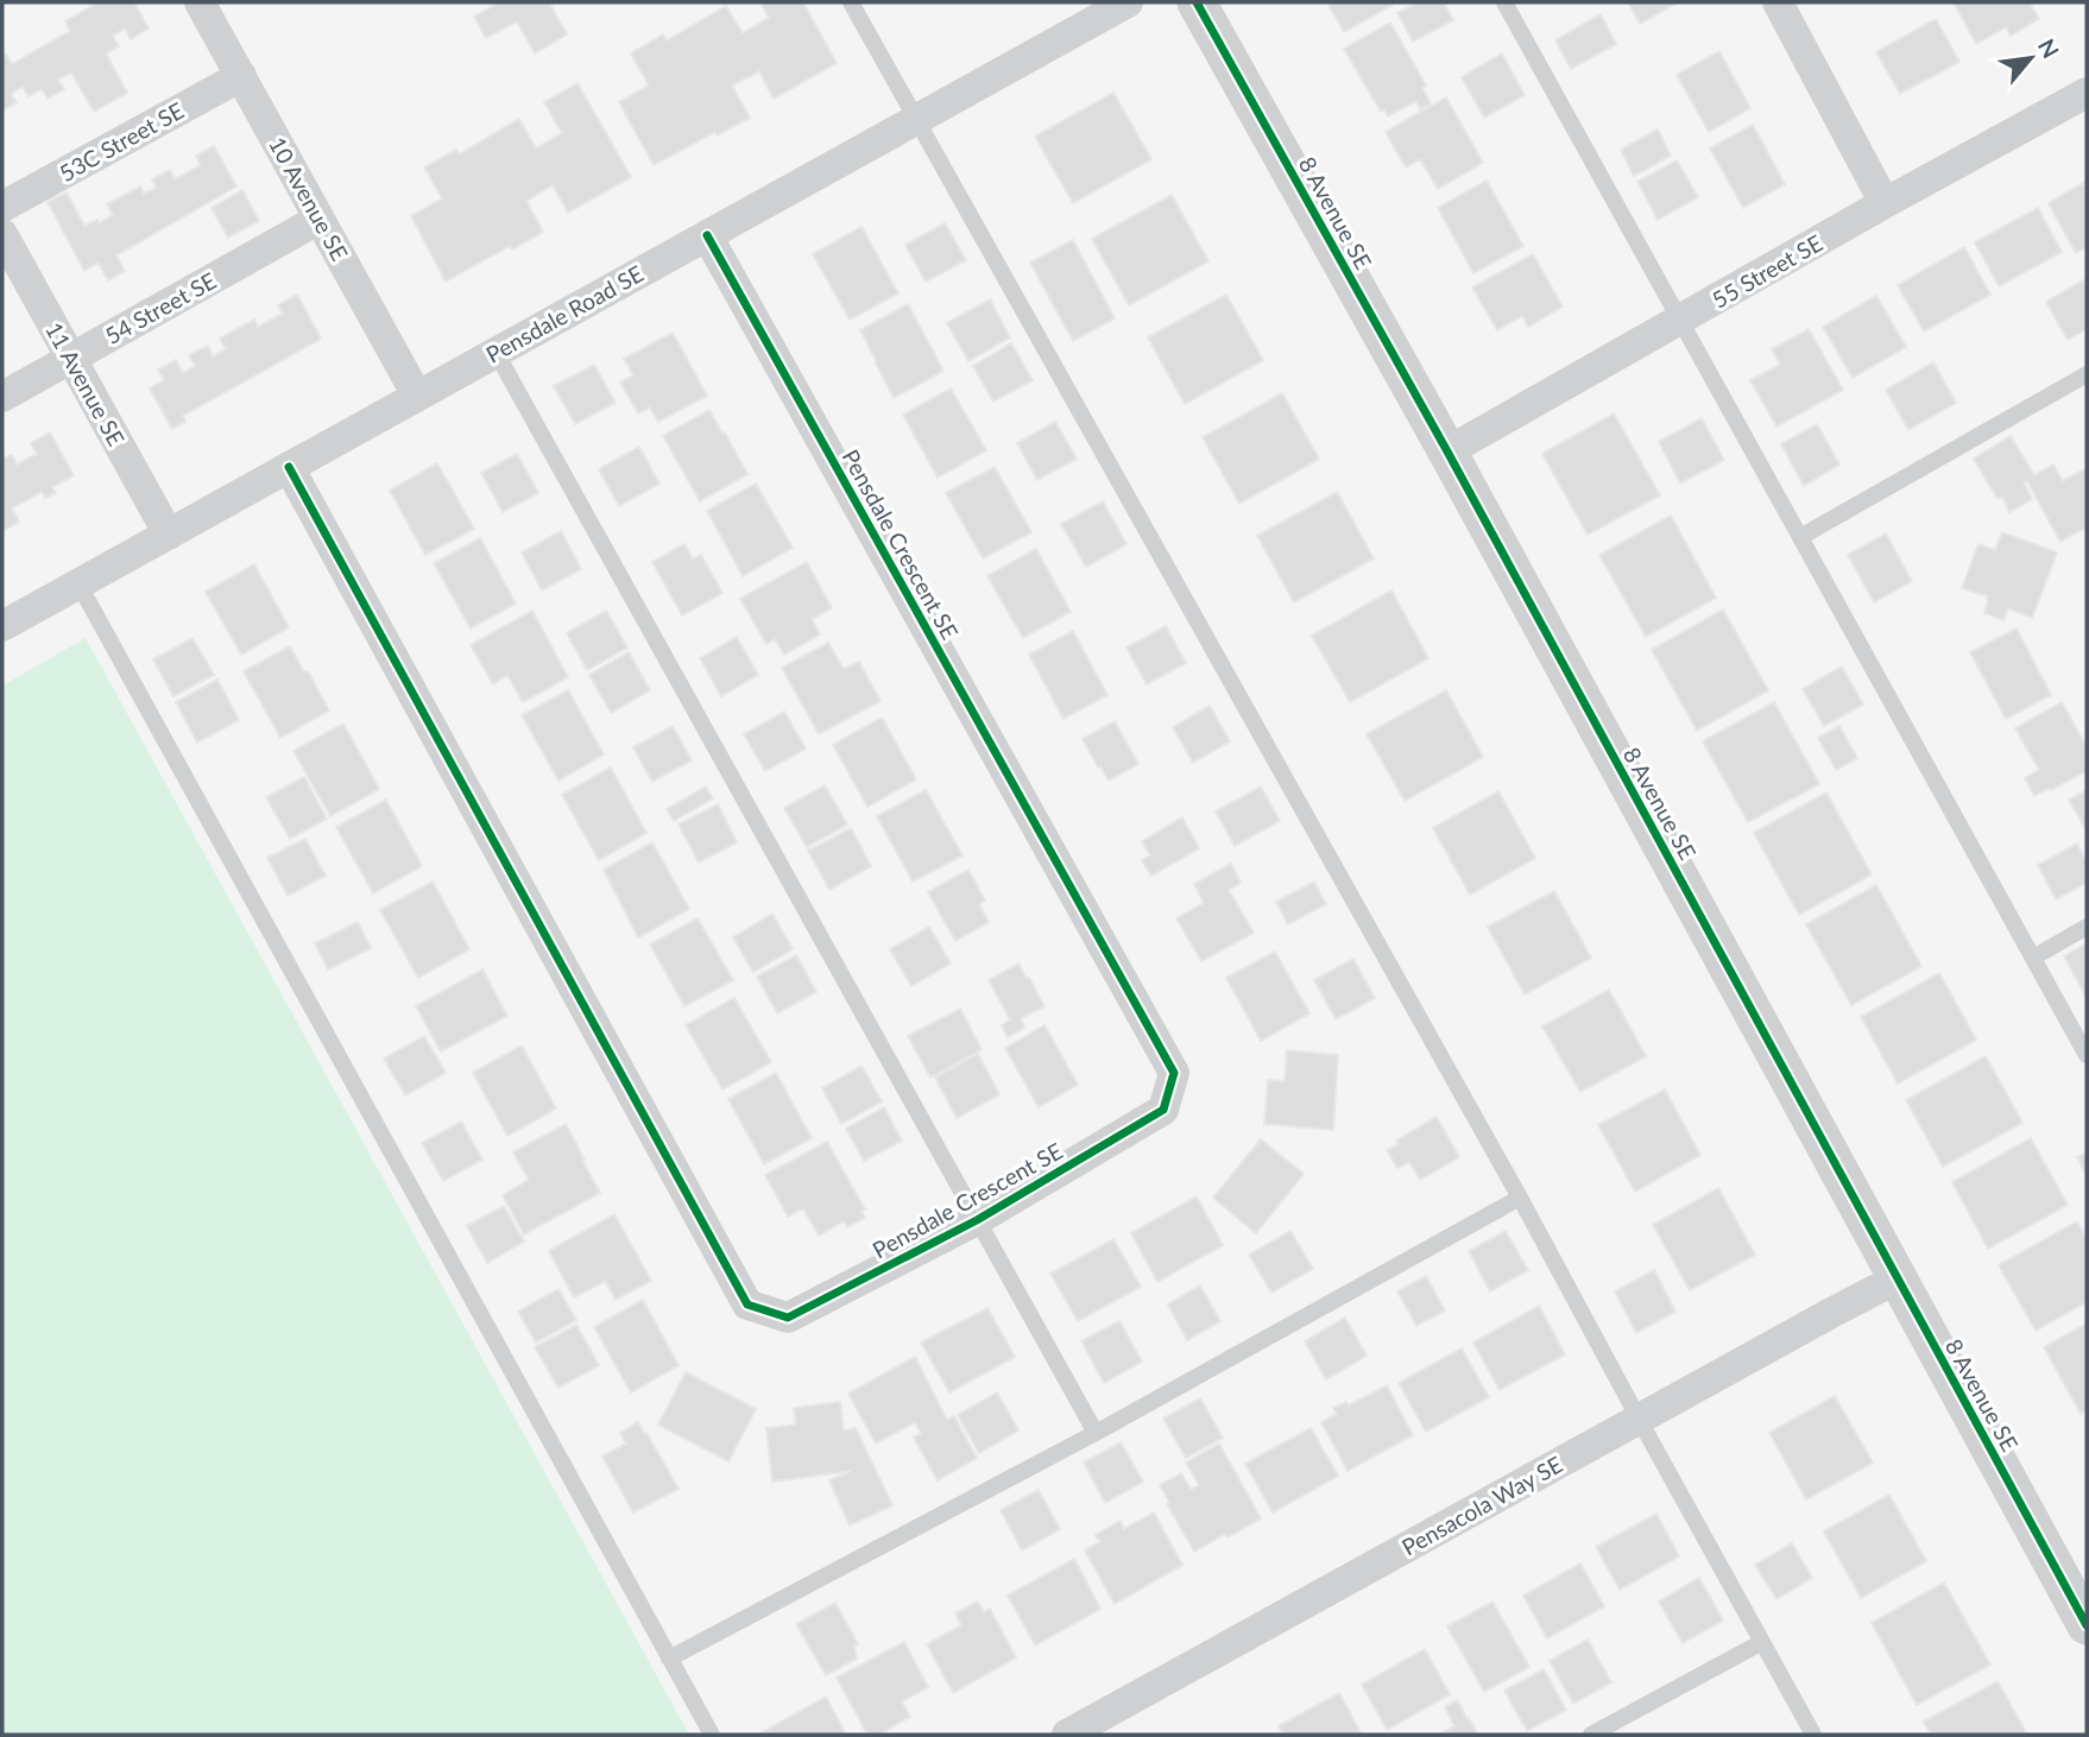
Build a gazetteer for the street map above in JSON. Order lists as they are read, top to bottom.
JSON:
{
  "streets": {
    "street": [
      "53C Street SE",
      "10 Avenue SE",
      "8 Avenue SE",
      "55 Street SE",
      "54 Street SE",
      "Pensdale Road SE",
      "11 Avenue SE",
      "Pensdale Crescent SE",
      "Pensacola Way SE"
    ]
  },
  "crossings": [
    ["53C Street SE", "10 Avenue SE"],
    ["10 Avenue SE", "54 Street SE"],
    ["10 Avenue SE", "Pensdale Road SE"],
    ["8 Avenue SE", "55 Street SE"],
    ["8 Avenue SE", "Pensacola Way SE"],
    ["54 Street SE", "11 Avenue SE"],
    ["Pensdale Road SE", "11 Avenue SE"],
    ["Pensdale Road SE", "Pensdale Crescent SE"]
  ],
  "north": "top right"
}
